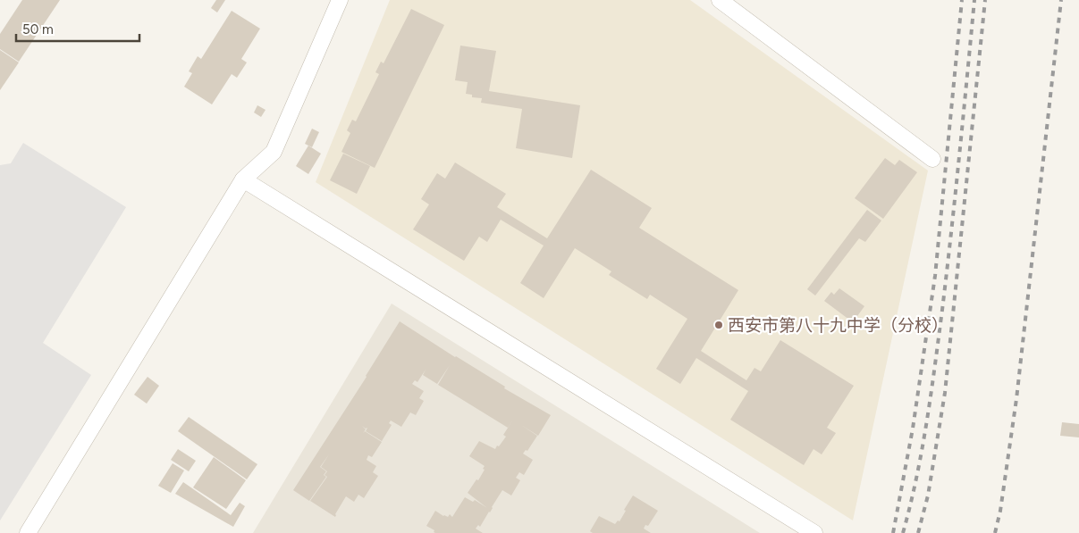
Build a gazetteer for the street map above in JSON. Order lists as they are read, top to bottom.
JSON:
{
  "places": ["西安市第八十九中学（分校）"],
  "scale_bar": "50 m"
}
